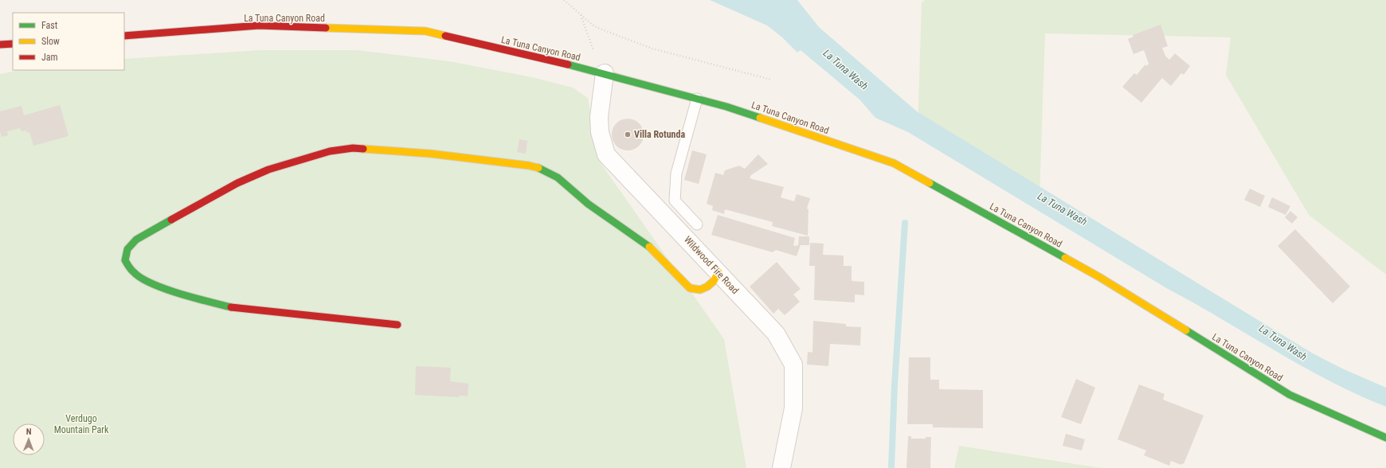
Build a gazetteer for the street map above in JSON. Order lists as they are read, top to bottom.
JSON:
{
  "streets": {
    "main road": ["La Tuna Canyon Road"],
    "street": ["Wildwood Fire Road"]
  },
  "crossings": [
    ["La Tuna Canyon Road", "Wildwood Fire Road"]
  ],
  "water": ["La Tuna Wash"],
  "parks": ["Verdugo Mountain Park"],
  "places": ["Villa Rotunda"],
  "legend": ["Fast", "Slow", "Jam"],
  "north": "top"
}
